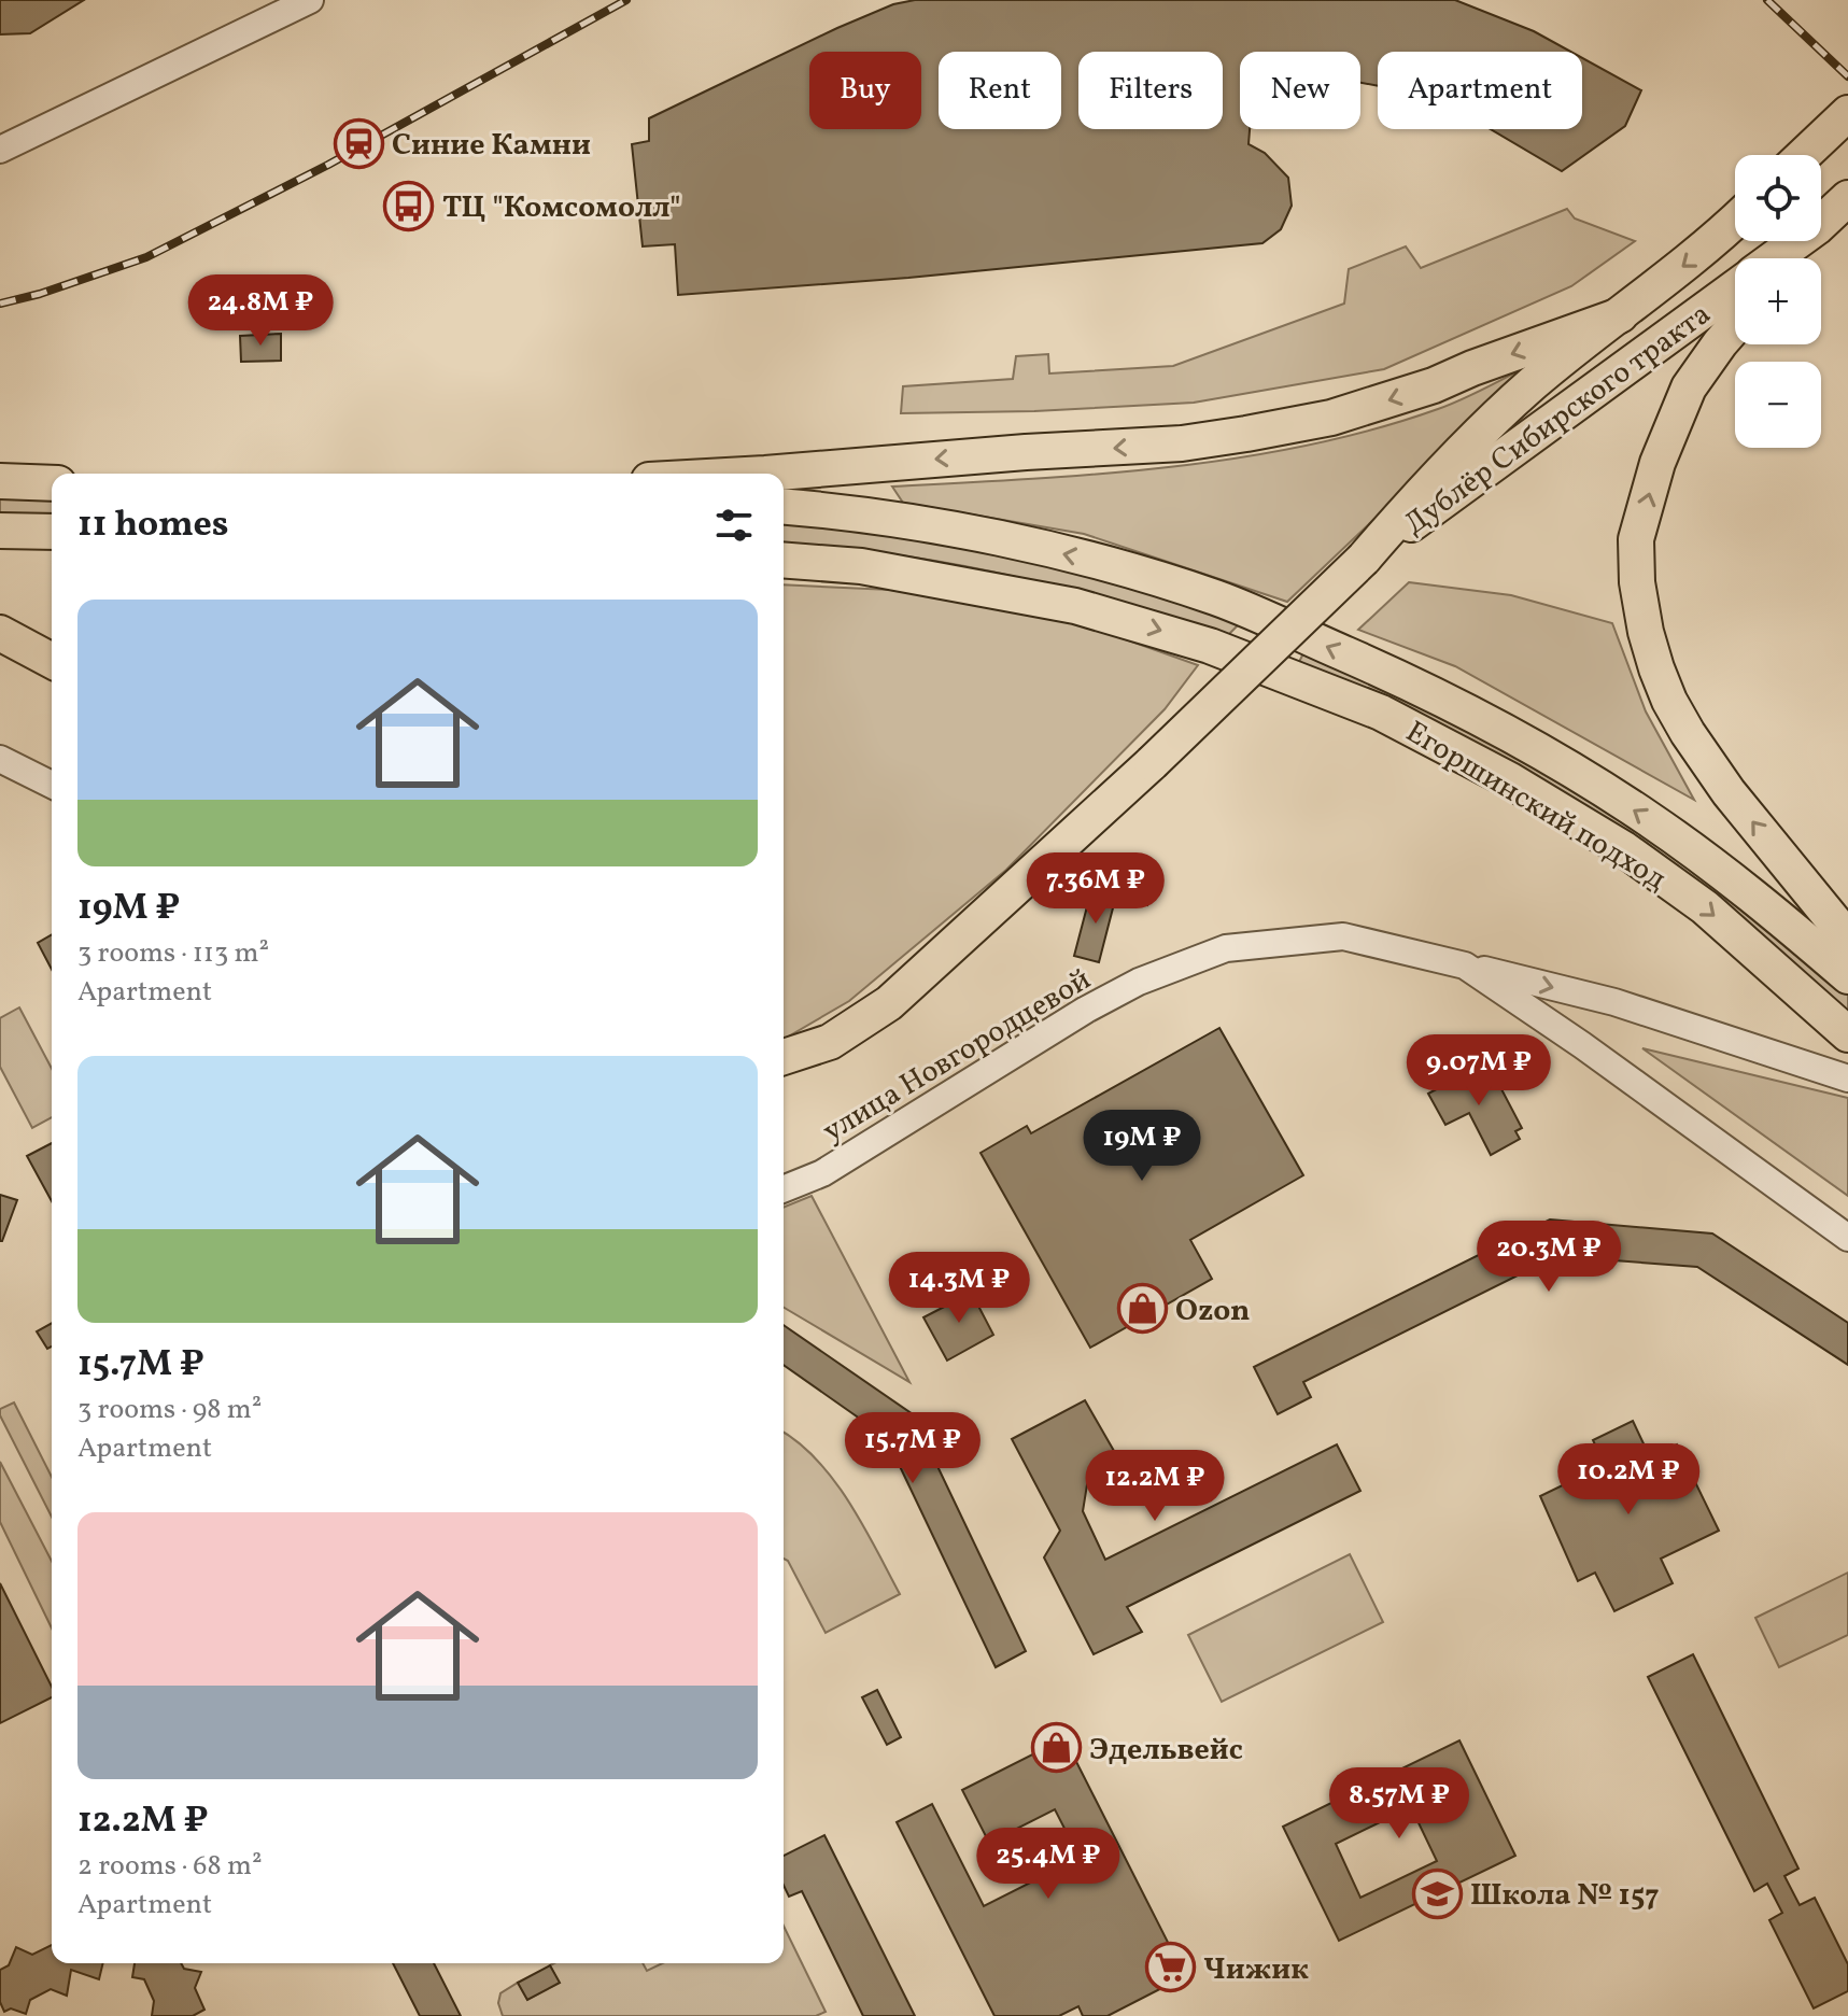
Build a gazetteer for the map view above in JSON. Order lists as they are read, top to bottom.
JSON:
{
  "streets": {
    "main road": ["Дублёр Сибирского тракта", "Егоршинский подход"],
    "street": ["улица Новгородцевой"]
  },
  "places": {
    "station": ["Синие Камни"],
    "bus stop": ["ТЦ \"Комсомолл\""],
    "shop": ["Ozon", "Эдельвейс"],
    "school or university": ["Школа № 157"],
    "supermarket": ["Чижик"]
  },
  "page": {
    "chip": [
      "Buy",
      "Rent",
      "Filters",
      "New",
      "Apartment"
    ],
    "map_buttons": ["+", "−"],
    "price": [
      "24.8M ₽",
      "7.36M ₽",
      "9.07M ₽",
      "19M ₽",
      "20.3M ₽",
      "14.3M ₽",
      "15.7M ₽",
      "10.2M ₽",
      "12.2M ₽",
      "8.57M ₽",
      "25.4M ₽"
    ],
    "heading": "11 homes",
    "list": [
      {
        "name": "19M ₽",
        "note": "3 rooms · 113 m² · Apartment"
      },
      {
        "name": "15.7M ₽",
        "note": "3 rooms · 98 m² · Apartment"
      },
      {
        "name": "12.2M ₽",
        "note": "2 rooms · 68 m² · Apartment"
      }
    ]
  }
}
